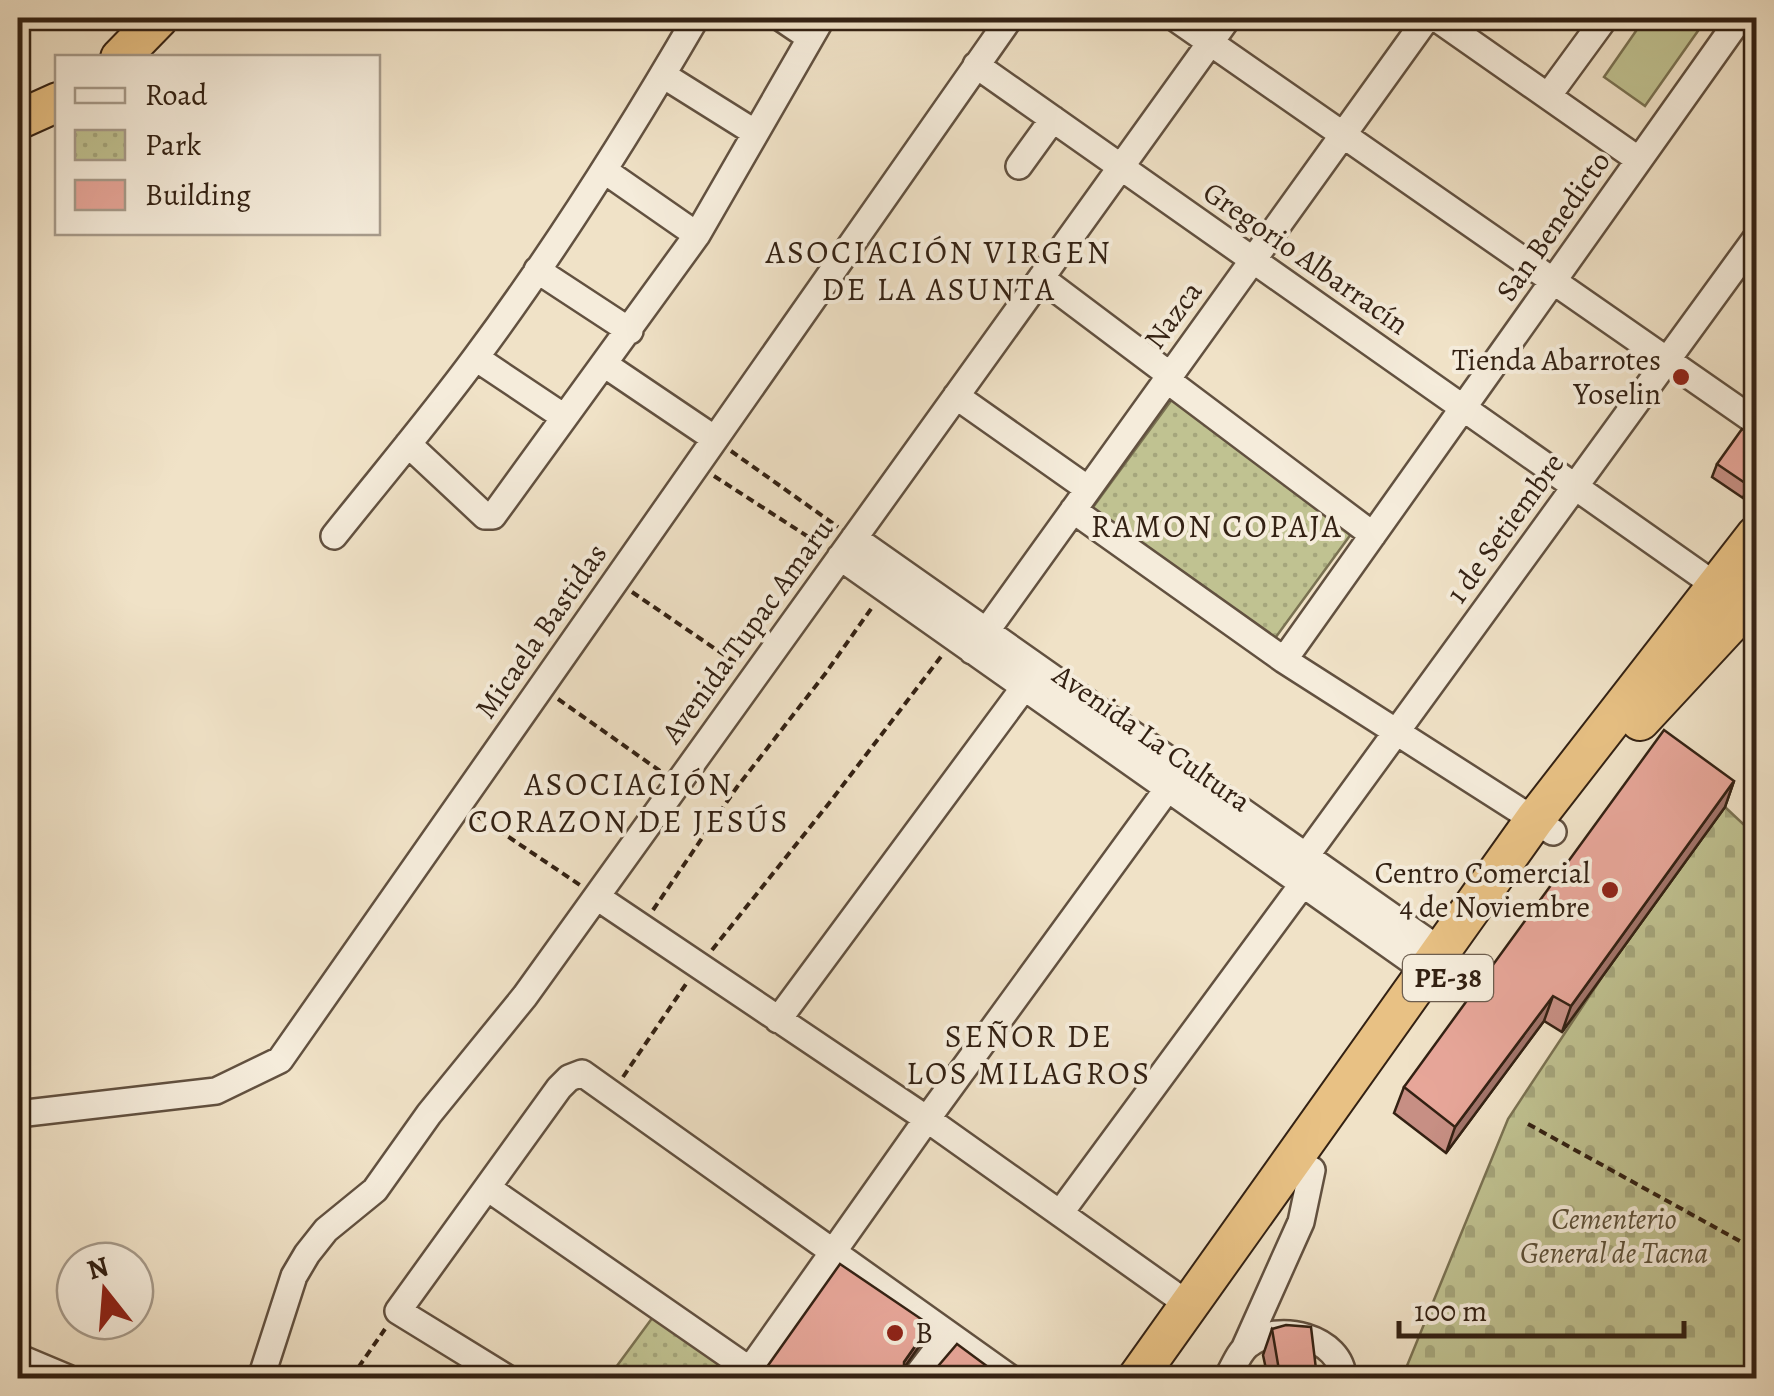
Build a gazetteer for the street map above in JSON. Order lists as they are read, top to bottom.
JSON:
{
  "streets": {
    "highway": ["PE-38"],
    "street": [
      "San Benedicto",
      "Gregorio Albarracín",
      "Nazca",
      "1 de Setiembre",
      "Micaela Bastidas",
      "Avenida Tupac Amaru",
      "Avenida La Cultura"
    ]
  },
  "crossings": [
    ["San Benedicto", "Gregorio Albarracín"],
    ["Gregorio Albarracín", "Nazca"],
    ["Gregorio Albarracín", "1 de Setiembre"],
    ["Gregorio Albarracín", "Micaela Bastidas"],
    ["Gregorio Albarracín", "Avenida Tupac Amaru"],
    ["Gregorio Albarracín", "PE-38"],
    ["Nazca", "Avenida La Cultura"],
    ["1 de Setiembre", "Avenida La Cultura"],
    ["Avenida Tupac Amaru", "Avenida La Cultura"],
    ["Avenida La Cultura", "PE-38"]
  ],
  "districts": [
    "ASOCIACIÓN VIRGEN DE LA ASUNTA",
    "RAMON COPAJA",
    "ASOCIACIÓN CORAZON DE JESÚS",
    "SEÑOR DE LOS MILAGROS"
  ],
  "parks": ["Cementerio General de Tacna"],
  "places": ["Tienda Abarrotes Yoselin", "Centro Comercial 4 de Noviembre", "B"],
  "legend": ["Road", "Park", "Building"],
  "scale_bar": "100 m",
  "north": "top"
}
